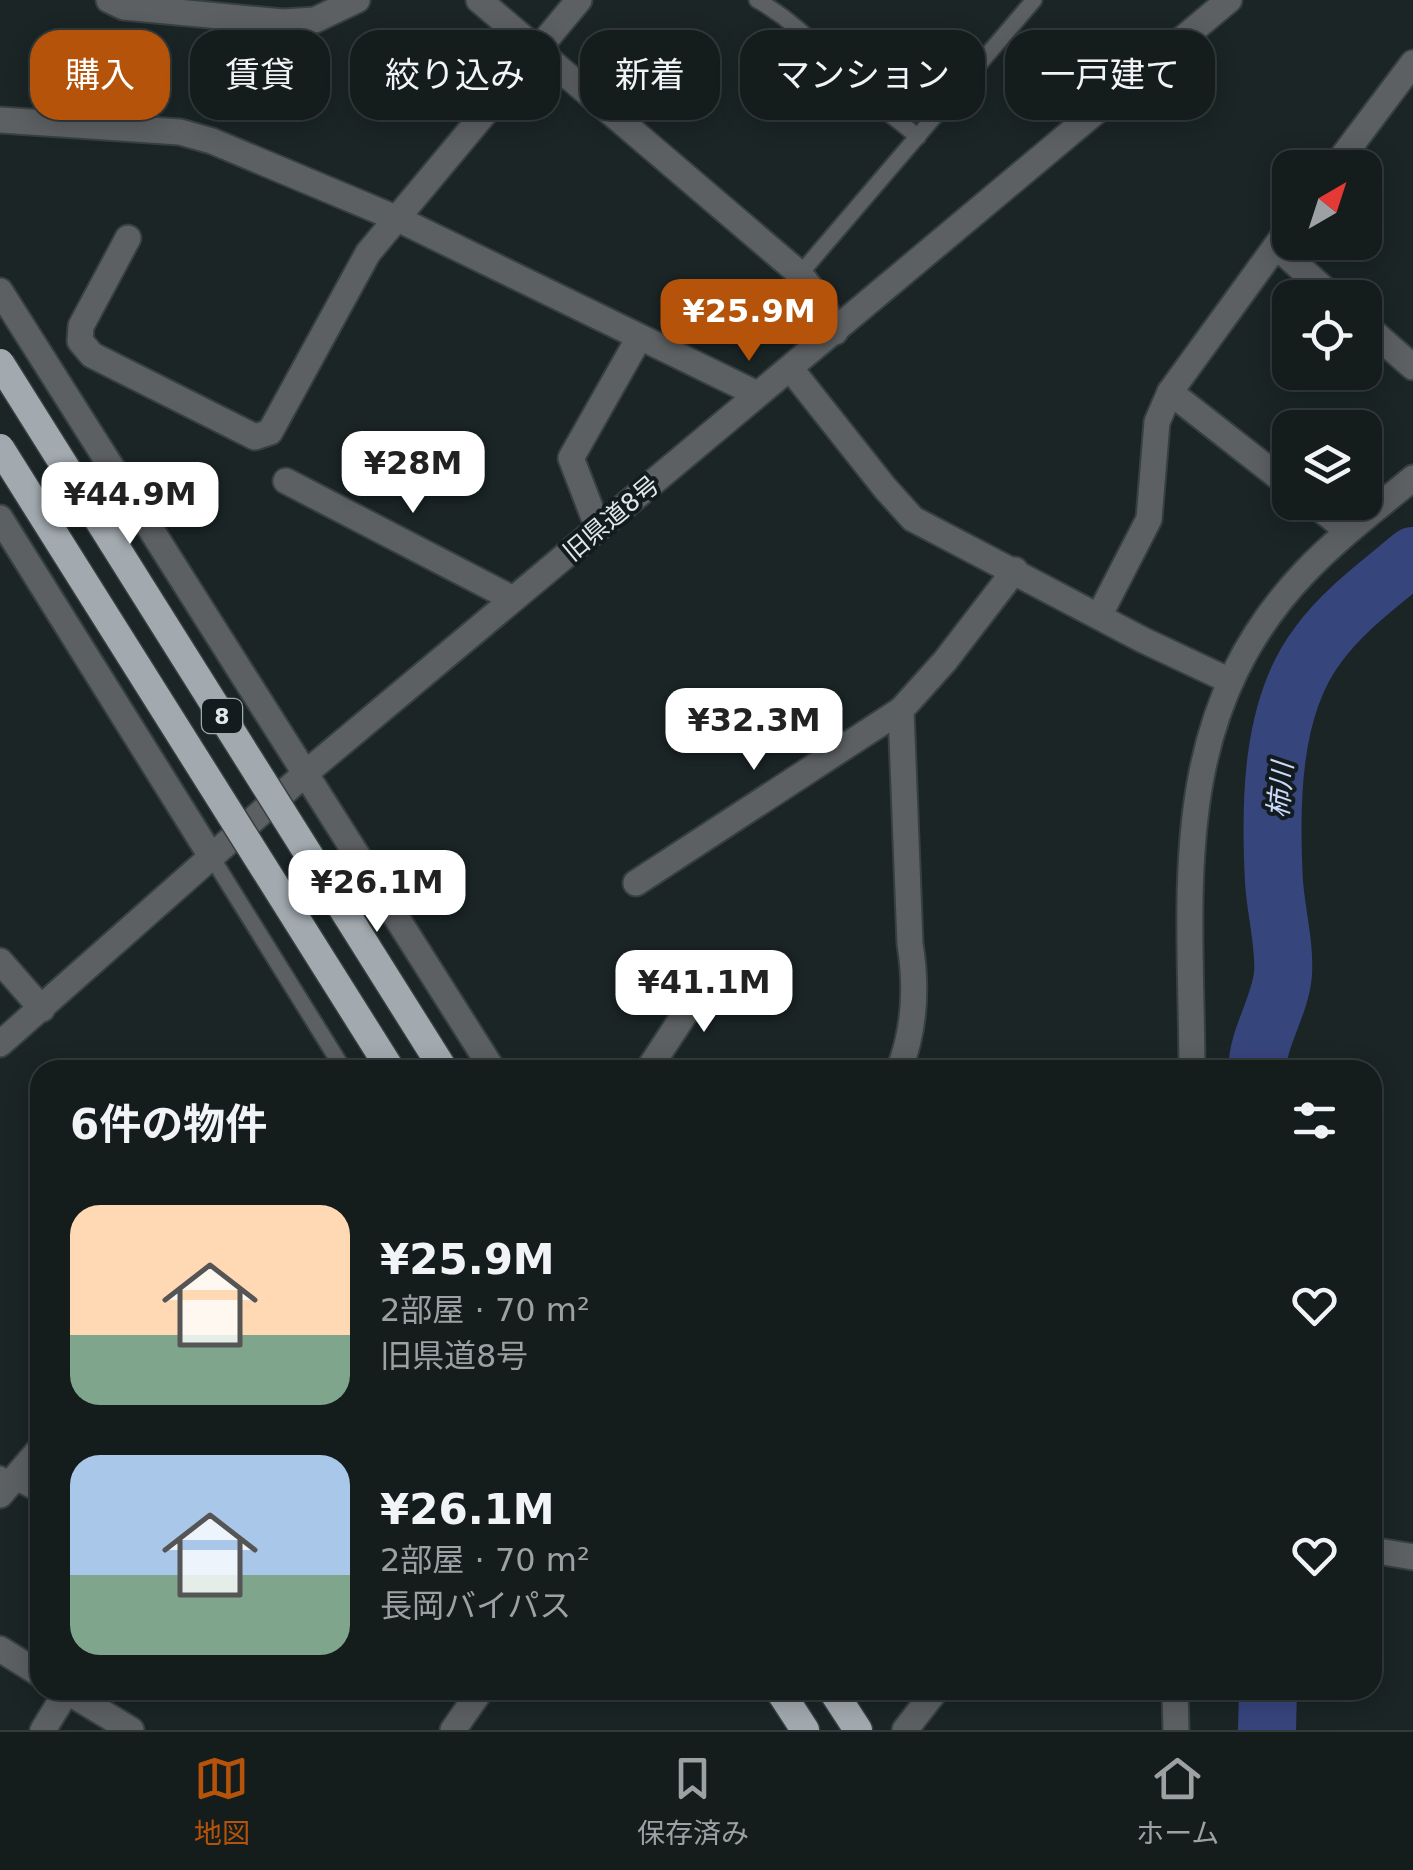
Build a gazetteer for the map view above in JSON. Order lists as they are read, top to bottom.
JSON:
{
  "streets": {
    "highway": ["8"],
    "street": ["旧県道8号"]
  },
  "water": ["柿川"],
  "north": "top right",
  "page": {
    "chip": [
      "購入",
      "賃貸",
      "絞り込み",
      "新着",
      "マンション",
      "一戸建て"
    ],
    "price": [
      "¥25.9M",
      "¥28M",
      "¥44.9M",
      "¥32.3M",
      "¥26.1M",
      "¥41.1M"
    ],
    "heading": "6件の物件",
    "list": [
      {
        "name": "¥25.9M",
        "note": "2部屋 · 70 m² · 旧県道8号"
      },
      {
        "name": "¥26.1M",
        "note": "2部屋 · 70 m² · 長岡バイパス"
      }
    ],
    "tabs": ["地図", "保存済み", "ホーム"]
  }
}
